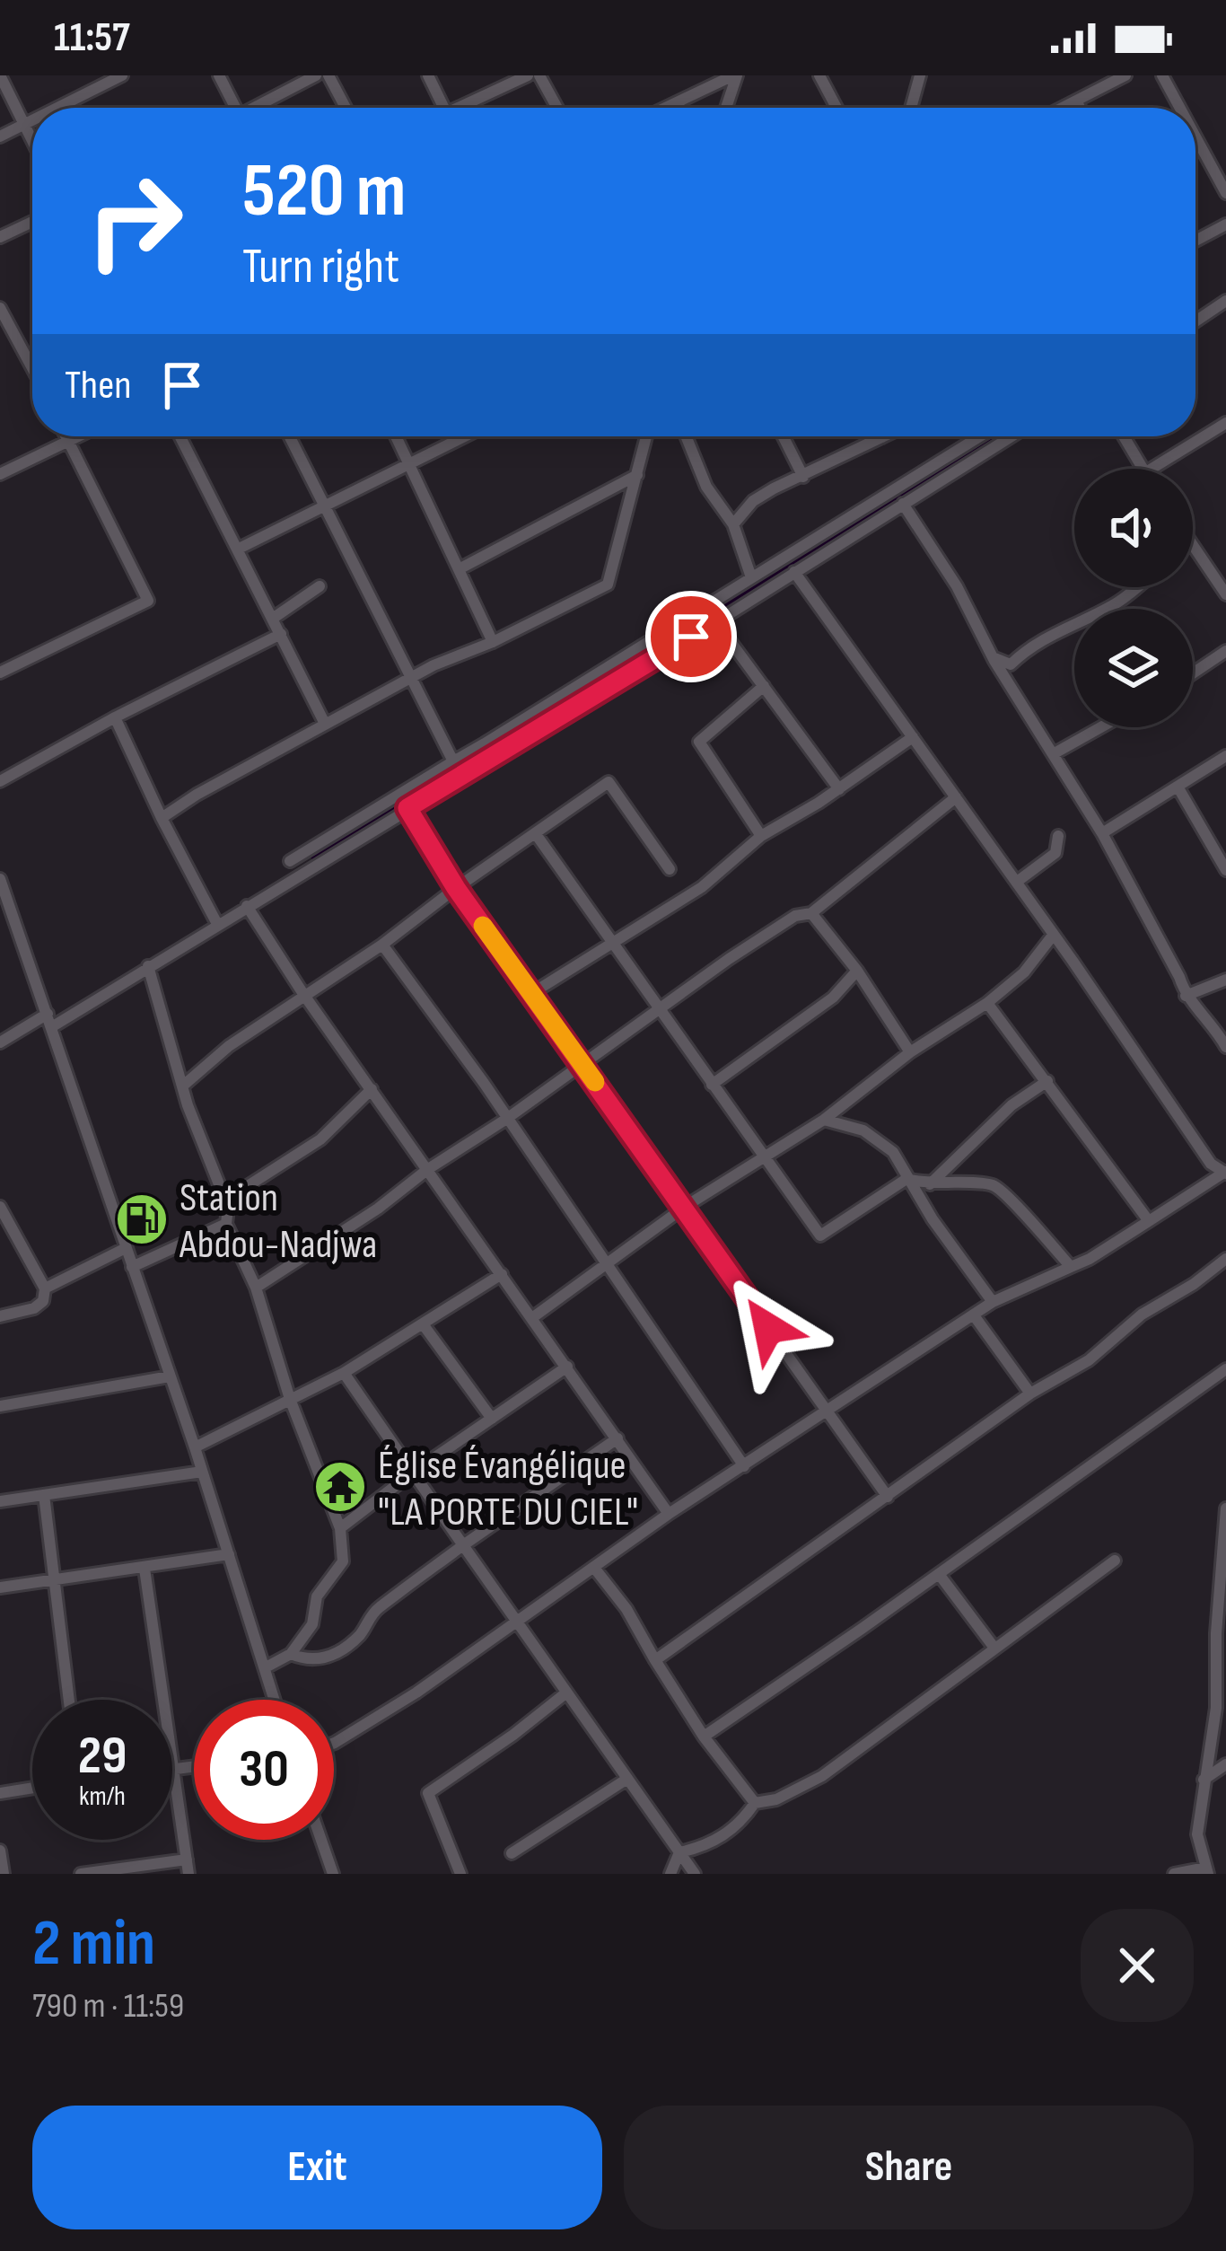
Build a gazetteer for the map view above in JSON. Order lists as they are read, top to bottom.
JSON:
{
  "places": {
    "fuel station": ["Station Abdou-Nadjwa"],
    "temple": ["Église Évangélique \"LA PORTE DU CIEL\""]
  },
  "page": {
    "status": "11:57",
    "turn": ["520 m", "Turn right"],
    "then": "Then",
    "speed": "29 km/h",
    "limit": "30",
    "heading": ["2 min", "790 m · 11:59"],
    "buttons": ["Exit", "Share"]
  }
}
